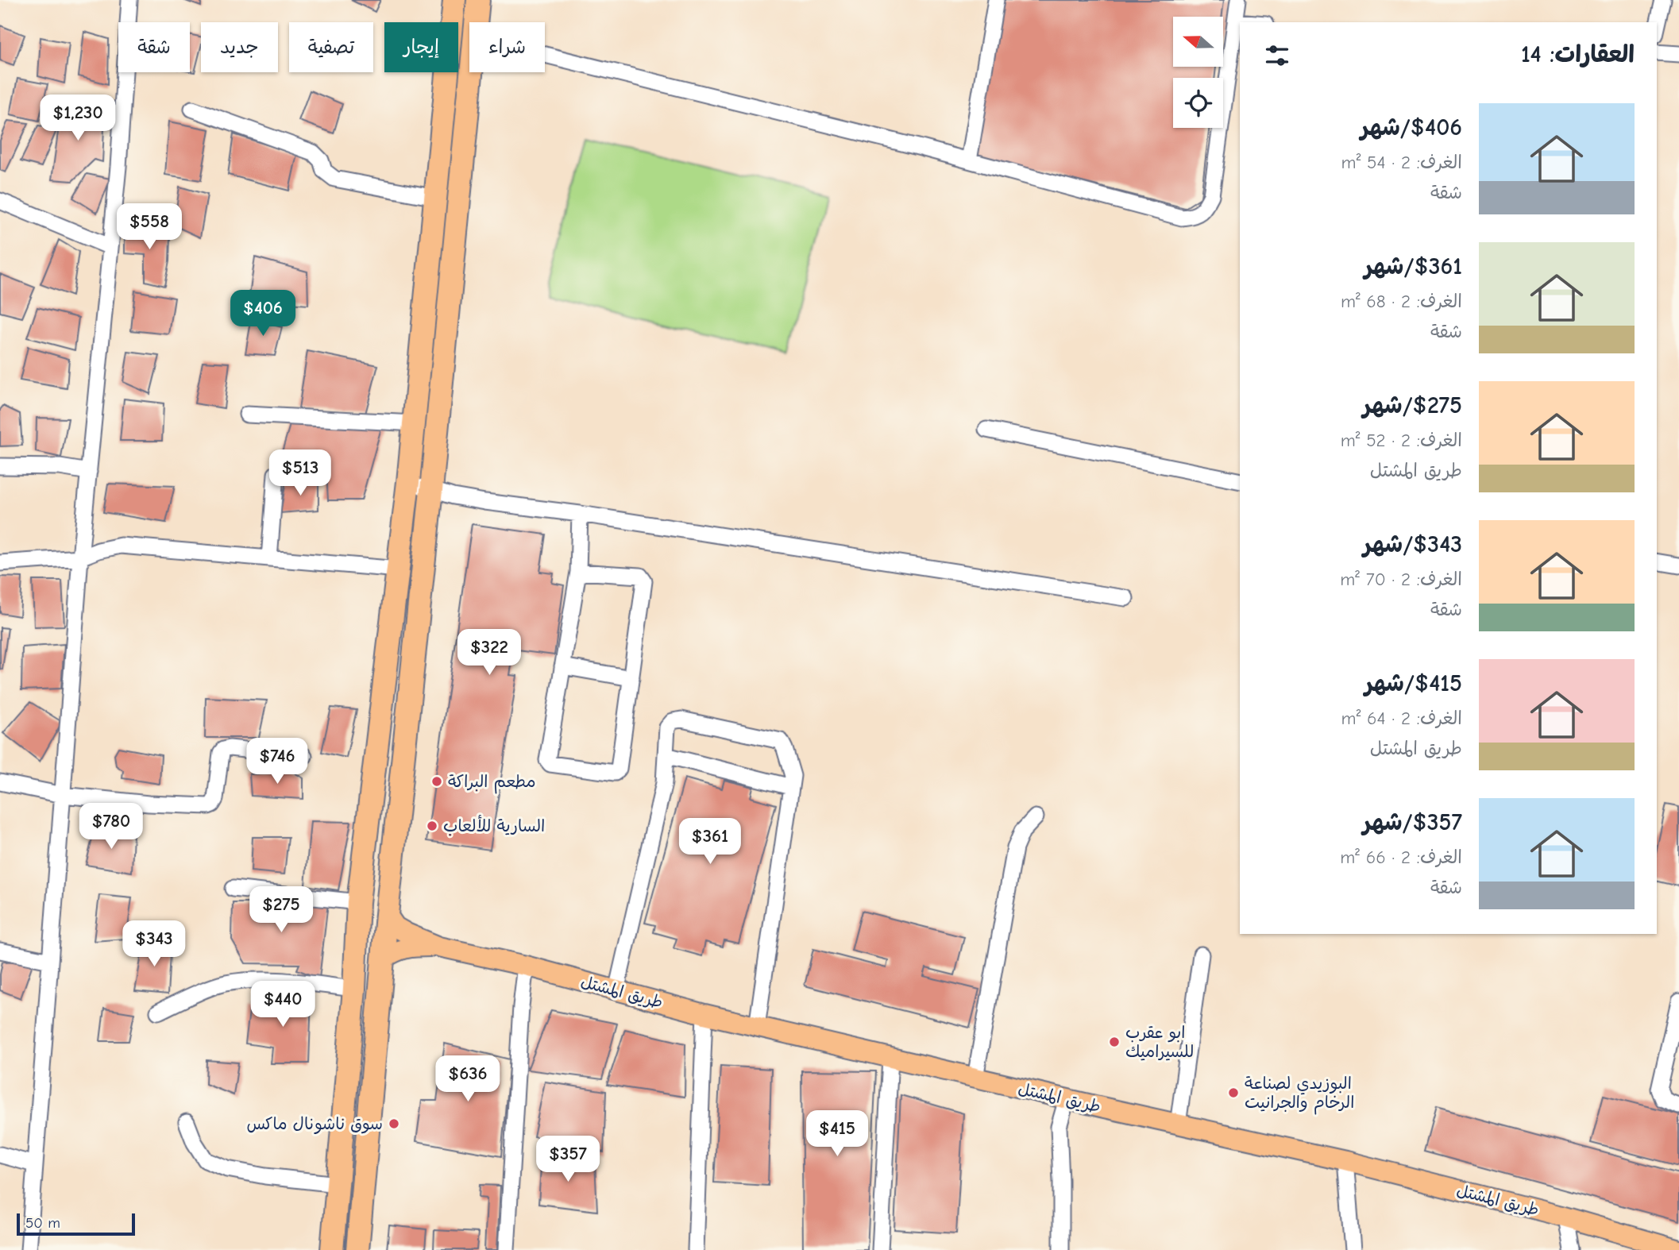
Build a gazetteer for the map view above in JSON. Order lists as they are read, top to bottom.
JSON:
{
  "streets": {
    "main road": ["طريق المشتل"]
  },
  "places": [
    "مطعم البراكة",
    "السارية للألعاب",
    "ابو عقرب للسيراميك",
    "البوزيدي لصناعة الرخام والجرانيت",
    "سوق ناشونال ماكس"
  ],
  "scale_bar": "50 m",
  "north": "left",
  "page": {
    "chip": [
      "شراء",
      "إيجار",
      "تصفية",
      "جديد",
      "شقة"
    ],
    "heading": "العقارات: 14",
    "list": [
      {
        "name": "$406/شهر",
        "note": "الغرف: 2 · 54 m² · شقة"
      },
      {
        "name": "$361/شهر",
        "note": "الغرف: 2 · 68 m² · شقة"
      },
      {
        "name": "$275/شهر",
        "note": "الغرف: 2 · 52 m² · طريق المشتل"
      },
      {
        "name": "$343/شهر",
        "note": "الغرف: 2 · 70 m² · شقة"
      },
      {
        "name": "$415/شهر",
        "note": "الغرف: 2 · 64 m² · طريق المشتل"
      },
      {
        "name": "$357/شهر",
        "note": "الغرف: 2 · 66 m² · شقة"
      }
    ],
    "price": [
      "$1,230",
      "$558",
      "$406",
      "$513",
      "$322",
      "$746",
      "$780",
      "$361",
      "$275",
      "$343",
      "$440",
      "$636",
      "$415",
      "$357"
    ],
    "scale": "50 m"
  }
}
